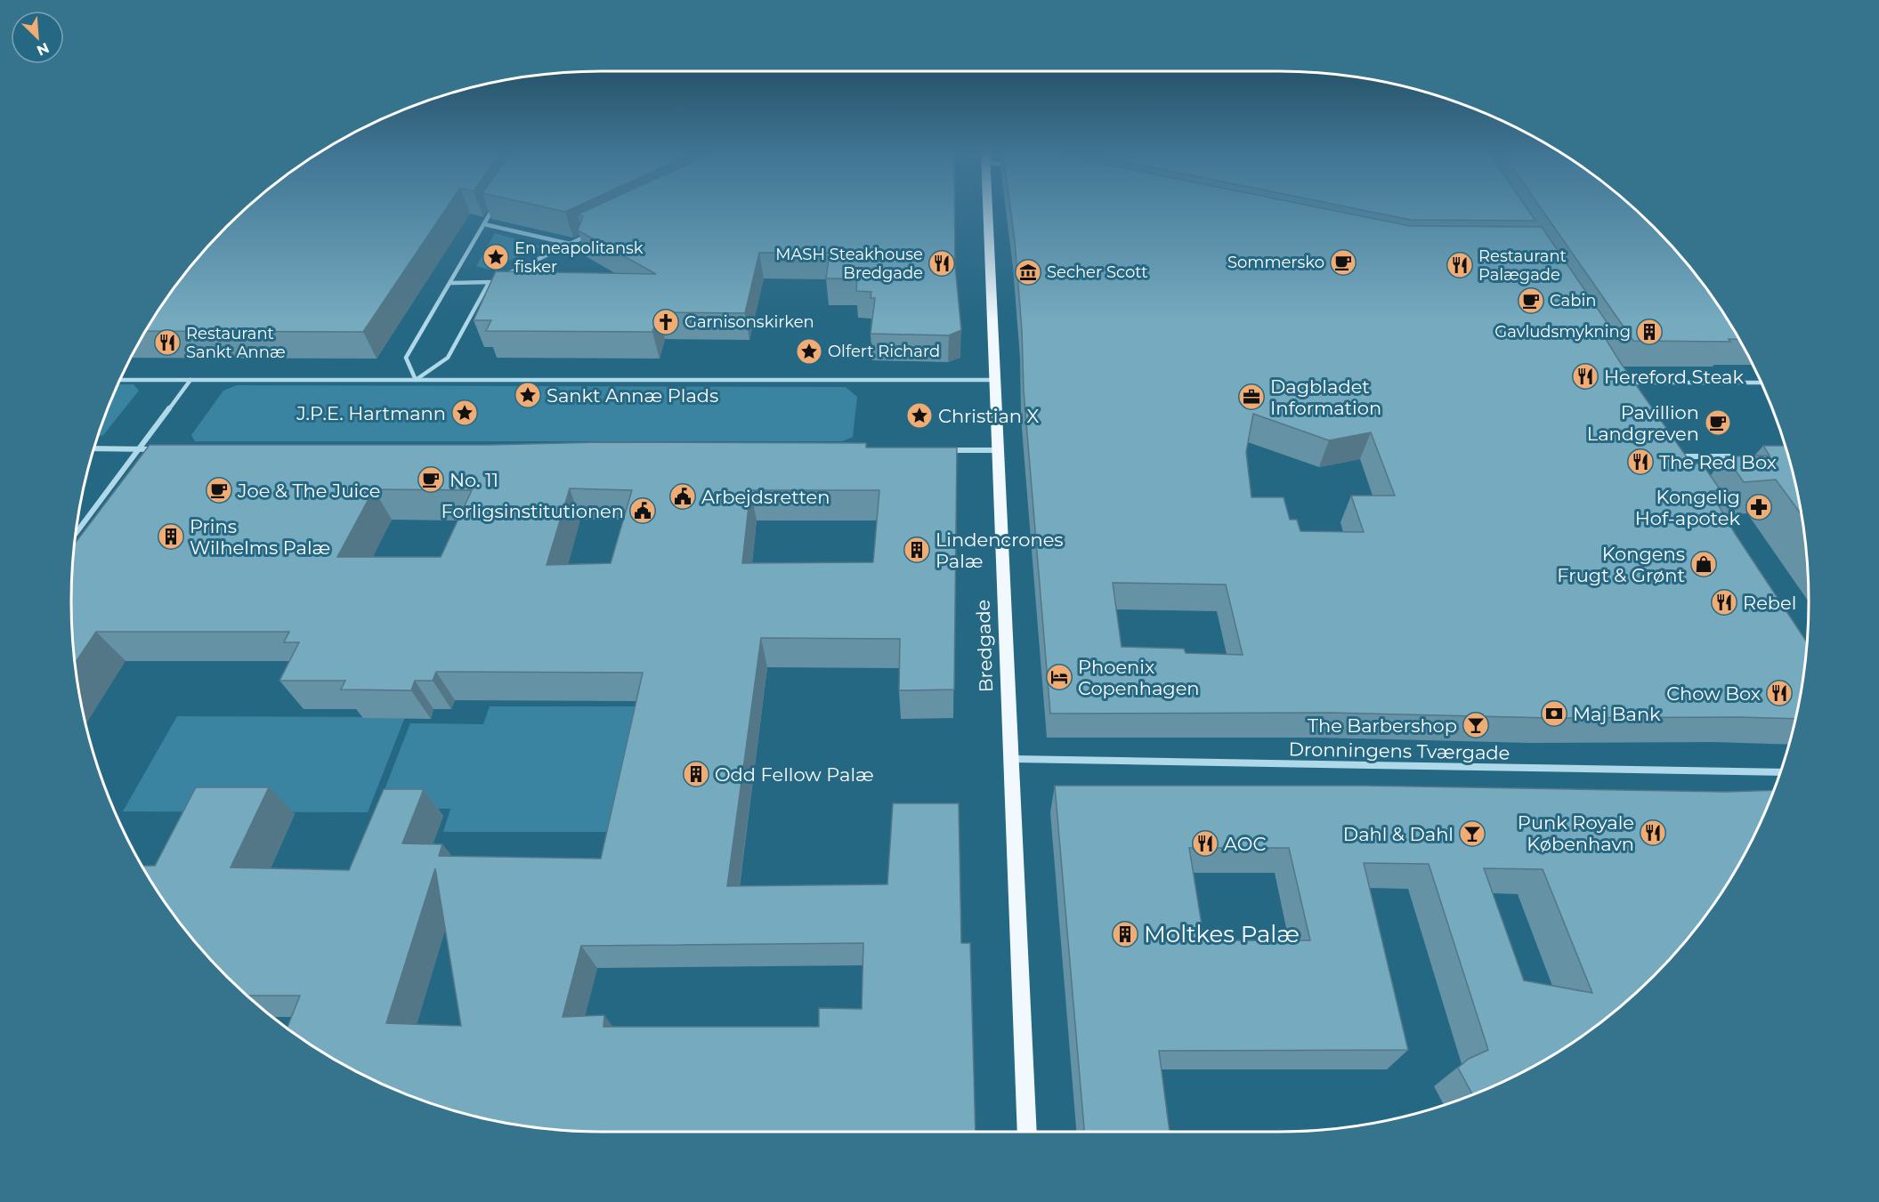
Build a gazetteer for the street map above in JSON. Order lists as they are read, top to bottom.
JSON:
{
  "streets": {
    "main road": ["Bredgade"],
    "street": ["Dronningens Tværgade"]
  },
  "crossings": [
    ["Bredgade", "Dronningens Tværgade"]
  ],
  "places": {
    "place": [
      "En neapolitansk fisker",
      "Olfert Richard",
      "Sankt Annæ Plads",
      "J.P.E. Hartmann",
      "Christian X"
    ],
    "cafe": [
      "Sommersko",
      "Cabin",
      "Pavillion Landgreven",
      "No. 11",
      "Joe & The Juice"
    ],
    "restaurant": [
      "MASH Steakhouse Bredgade",
      "Restaurant Palægade",
      "Restaurant Sankt Annæ",
      "Hereford Steak",
      "The Red Box",
      "Rebel",
      "Chow Box",
      "Punk Royale København",
      "AOC"
    ],
    "museum": ["Secher Scott"],
    "church": ["Garnisonskirken"],
    "building": [
      "Gavludsmykning",
      "Prins Wilhelms Palæ",
      "Lindencrones Palæ",
      "Odd Fellow Palæ",
      "Moltkes Palæ"
    ],
    "office": ["Dagbladet Information"],
    "public building": ["Arbejdsretten", "Forligsinstitutionen"],
    "pharmacy": ["Kongelig Hof-apotek"],
    "shop": ["Kongens Frugt & Grønt"],
    "hotel": ["Phoenix Copenhagen"],
    "bank": ["Maj Bank"],
    "bar": ["The Barbershop", "Dahl & Dahl"]
  },
  "north": "bottom right"
}
